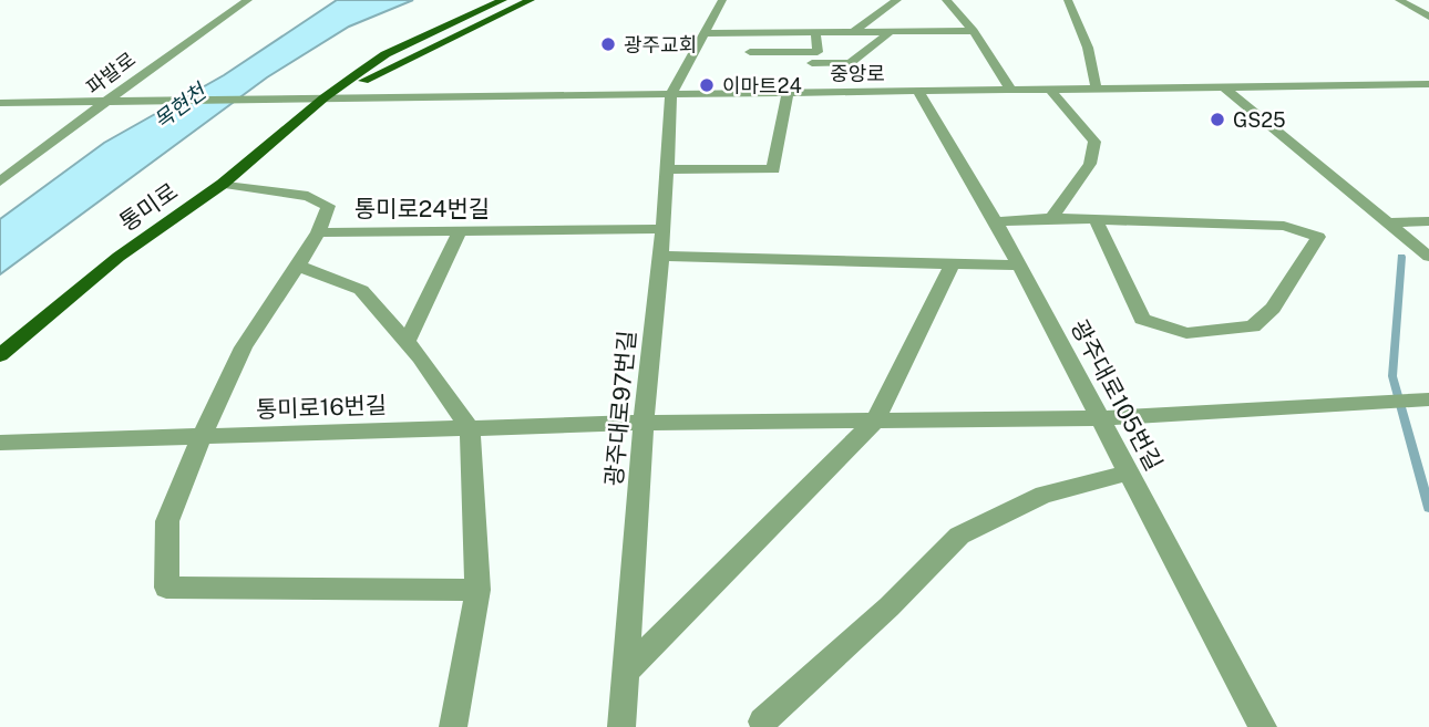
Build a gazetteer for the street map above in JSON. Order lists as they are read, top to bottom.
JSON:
{
  "streets": {
    "main road": ["통미로"],
    "street": [
      "파발로",
      "중앙로",
      "통미로24번길",
      "광주대로105번길",
      "통미로16번길",
      "광주대로97번길"
    ]
  },
  "crossings": [
    ["파발로", "중앙로"],
    ["중앙로", "통미로"],
    ["중앙로", "광주대로105번길"],
    ["중앙로", "광주대로97번길"],
    ["통미로", "통미로24번길"],
    ["통미로24번길", "광주대로97번길"],
    ["광주대로105번길", "통미로16번길"],
    ["통미로16번길", "광주대로97번길"]
  ],
  "water": ["목현천"],
  "places": ["광주교회", "이마트24", "GS25"]
}
